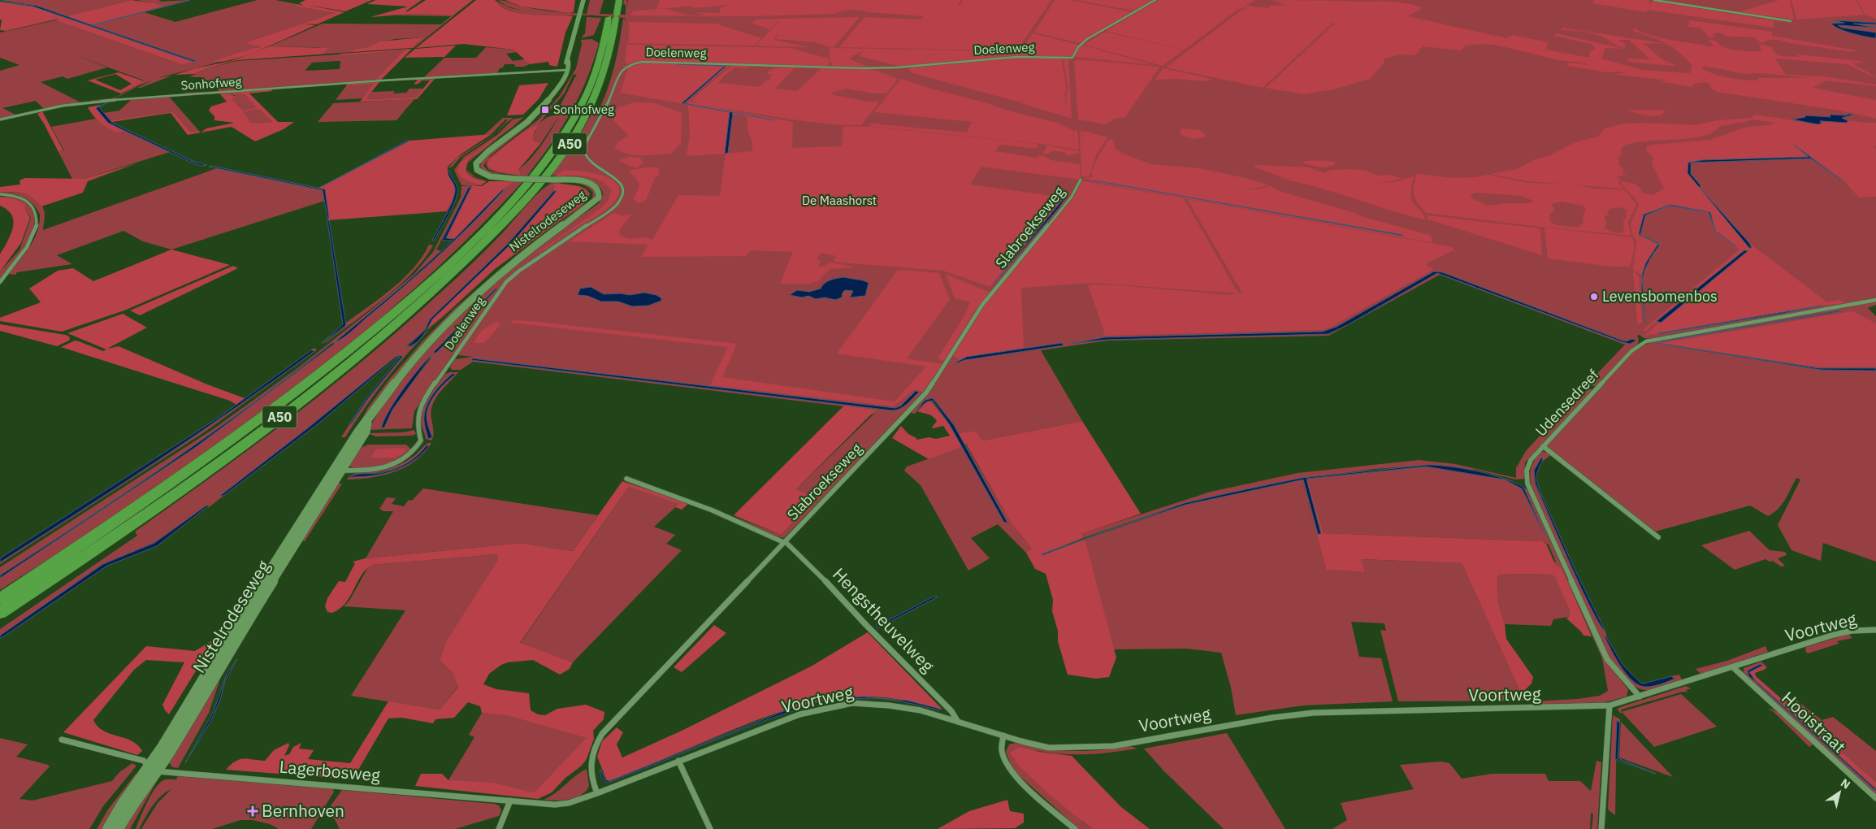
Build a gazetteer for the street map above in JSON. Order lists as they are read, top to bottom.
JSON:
{
  "streets": {
    "highway": ["A50"],
    "street": [
      "Doelenweg",
      "Sonhofweg",
      "Nistelrodeseweg",
      "Slabroekseweg",
      "Udensedreef",
      "Hengstheuvelweg",
      "Voortweg",
      "Hooistraat",
      "Lagerbosweg"
    ]
  },
  "crossings": [
    ["Doelenweg", "Nistelrodeseweg"],
    ["Sonhofweg", "Nistelrodeseweg"],
    ["Nistelrodeseweg", "Lagerbosweg"],
    ["Slabroekseweg", "Hengstheuvelweg"],
    ["Slabroekseweg", "Voortweg"],
    ["Udensedreef", "Voortweg"],
    ["Hengstheuvelweg", "Voortweg"],
    ["Voortweg", "Hooistraat"],
    ["Voortweg", "Lagerbosweg"]
  ],
  "parks": ["De Maashorst"],
  "places": {
    "transit": ["Sonhofweg"],
    "other": ["Levensbomenbos"],
    "health": ["Bernhoven"]
  },
  "north": "top right"
}
